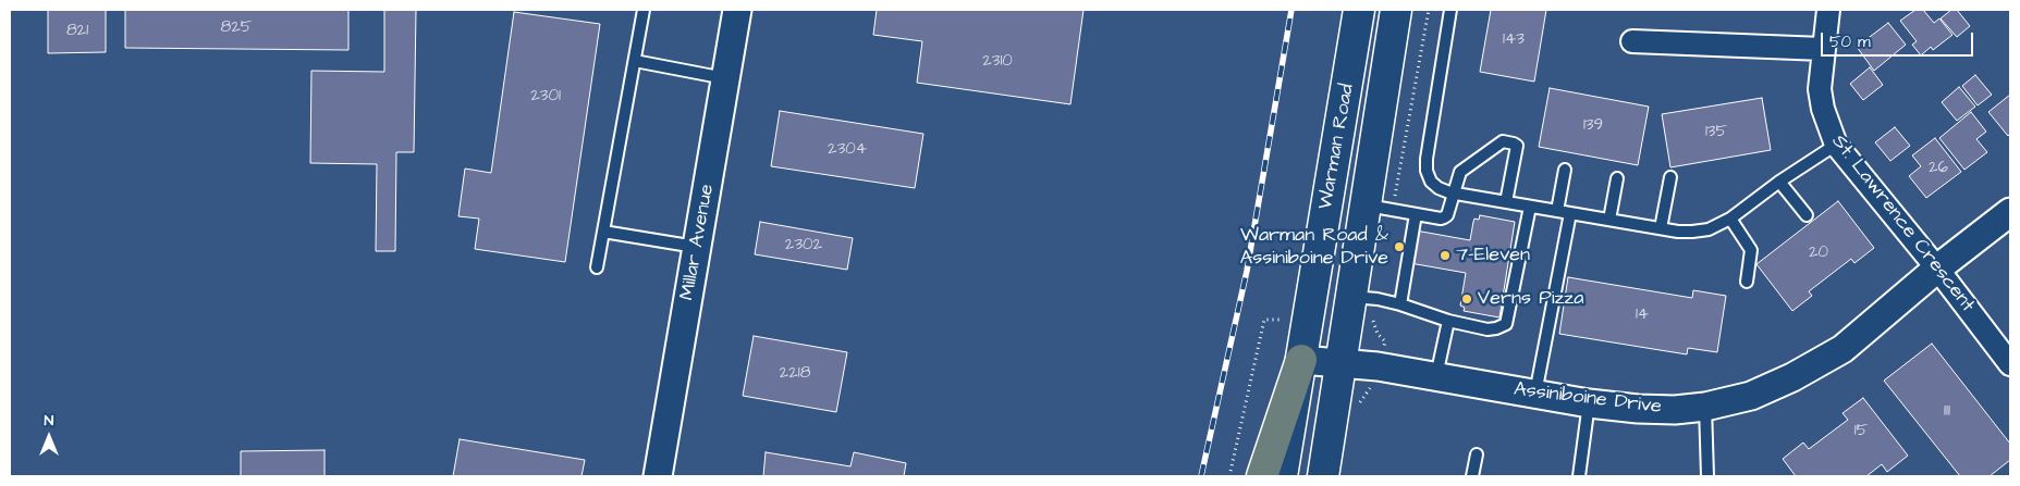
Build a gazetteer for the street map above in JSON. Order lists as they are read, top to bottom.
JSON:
{
  "streets": {
    "main road": ["Warman Road"],
    "street": ["St. Lawrence Crescent", "Millar Avenue", "Assiniboine Drive"]
  },
  "crossings": [
    ["Warman Road", "Assiniboine Drive"],
    ["St. Lawrence Crescent", "Assiniboine Drive"]
  ],
  "places": ["Warman Road & Assiniboine Drive", "7-Eleven", "Verns Pizza"],
  "house_numbers": [
    "825",
    "821",
    "143",
    "2310",
    "2301",
    "139",
    "135",
    "2304",
    "26",
    "2302",
    "20",
    "14",
    "2218",
    "111",
    "15"
  ],
  "scale_bar": "50 m",
  "north": "top"
}
